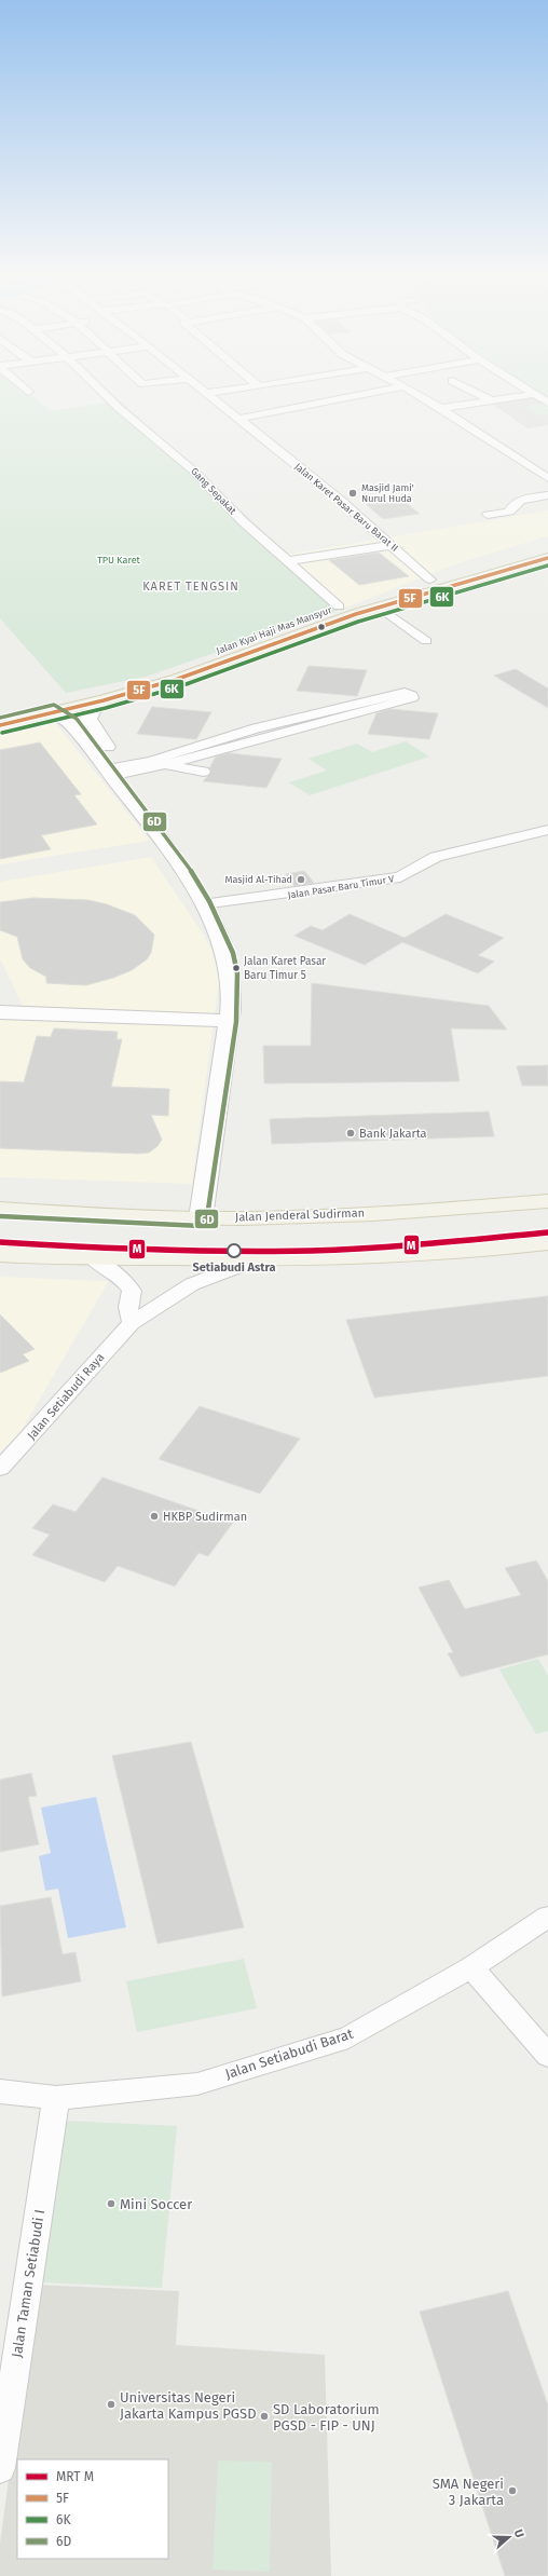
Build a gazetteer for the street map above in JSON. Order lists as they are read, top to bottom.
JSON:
{
  "streets": {
    "main road": ["Jalan Kyai Haji Mas Mansyur", "Jalan Jenderal Sudirman"],
    "street": [
      "Gang Sepakat",
      "Jalan Karet Pasar Baru Barat II",
      "Jalan Pasar Baru Timur V",
      "Jalan Setiabudi Raya",
      "Jalan Setiabudi Barat",
      "Jalan Taman Setiabudi I"
    ]
  },
  "crossings": [
    ["Gang Sepakat", "Jalan Kyai Haji Mas Mansyur"],
    ["Jalan Karet Pasar Baru Barat II", "Jalan Kyai Haji Mas Mansyur"],
    ["Jalan Setiabudi Barat", "Jalan Taman Setiabudi I"]
  ],
  "districts": ["KARET TENGSIN"],
  "parks": ["TPU Karet"],
  "places": [
    "Masjid Jami' Nurul Huda",
    "Masjid Al-Tihad",
    "Jalan Karet Pasar Baru Timur 5",
    "Bank Jakarta",
    "Setiabudi Astra",
    "HKBP Sudirman",
    "Mini Soccer",
    "Universitas Negeri Jakarta Kampus PGSD",
    "SD Laboratorium PGSD - FIP - UNJ",
    "SMA Negeri 3 Jakarta"
  ],
  "lines": [
    "transit line 5F",
    "transit line 6K",
    "transit line 6D",
    "metro line M"
  ],
  "legend": [
    "MRT M",
    "5F",
    "6K",
    "6D"
  ],
  "north": "right"
}
